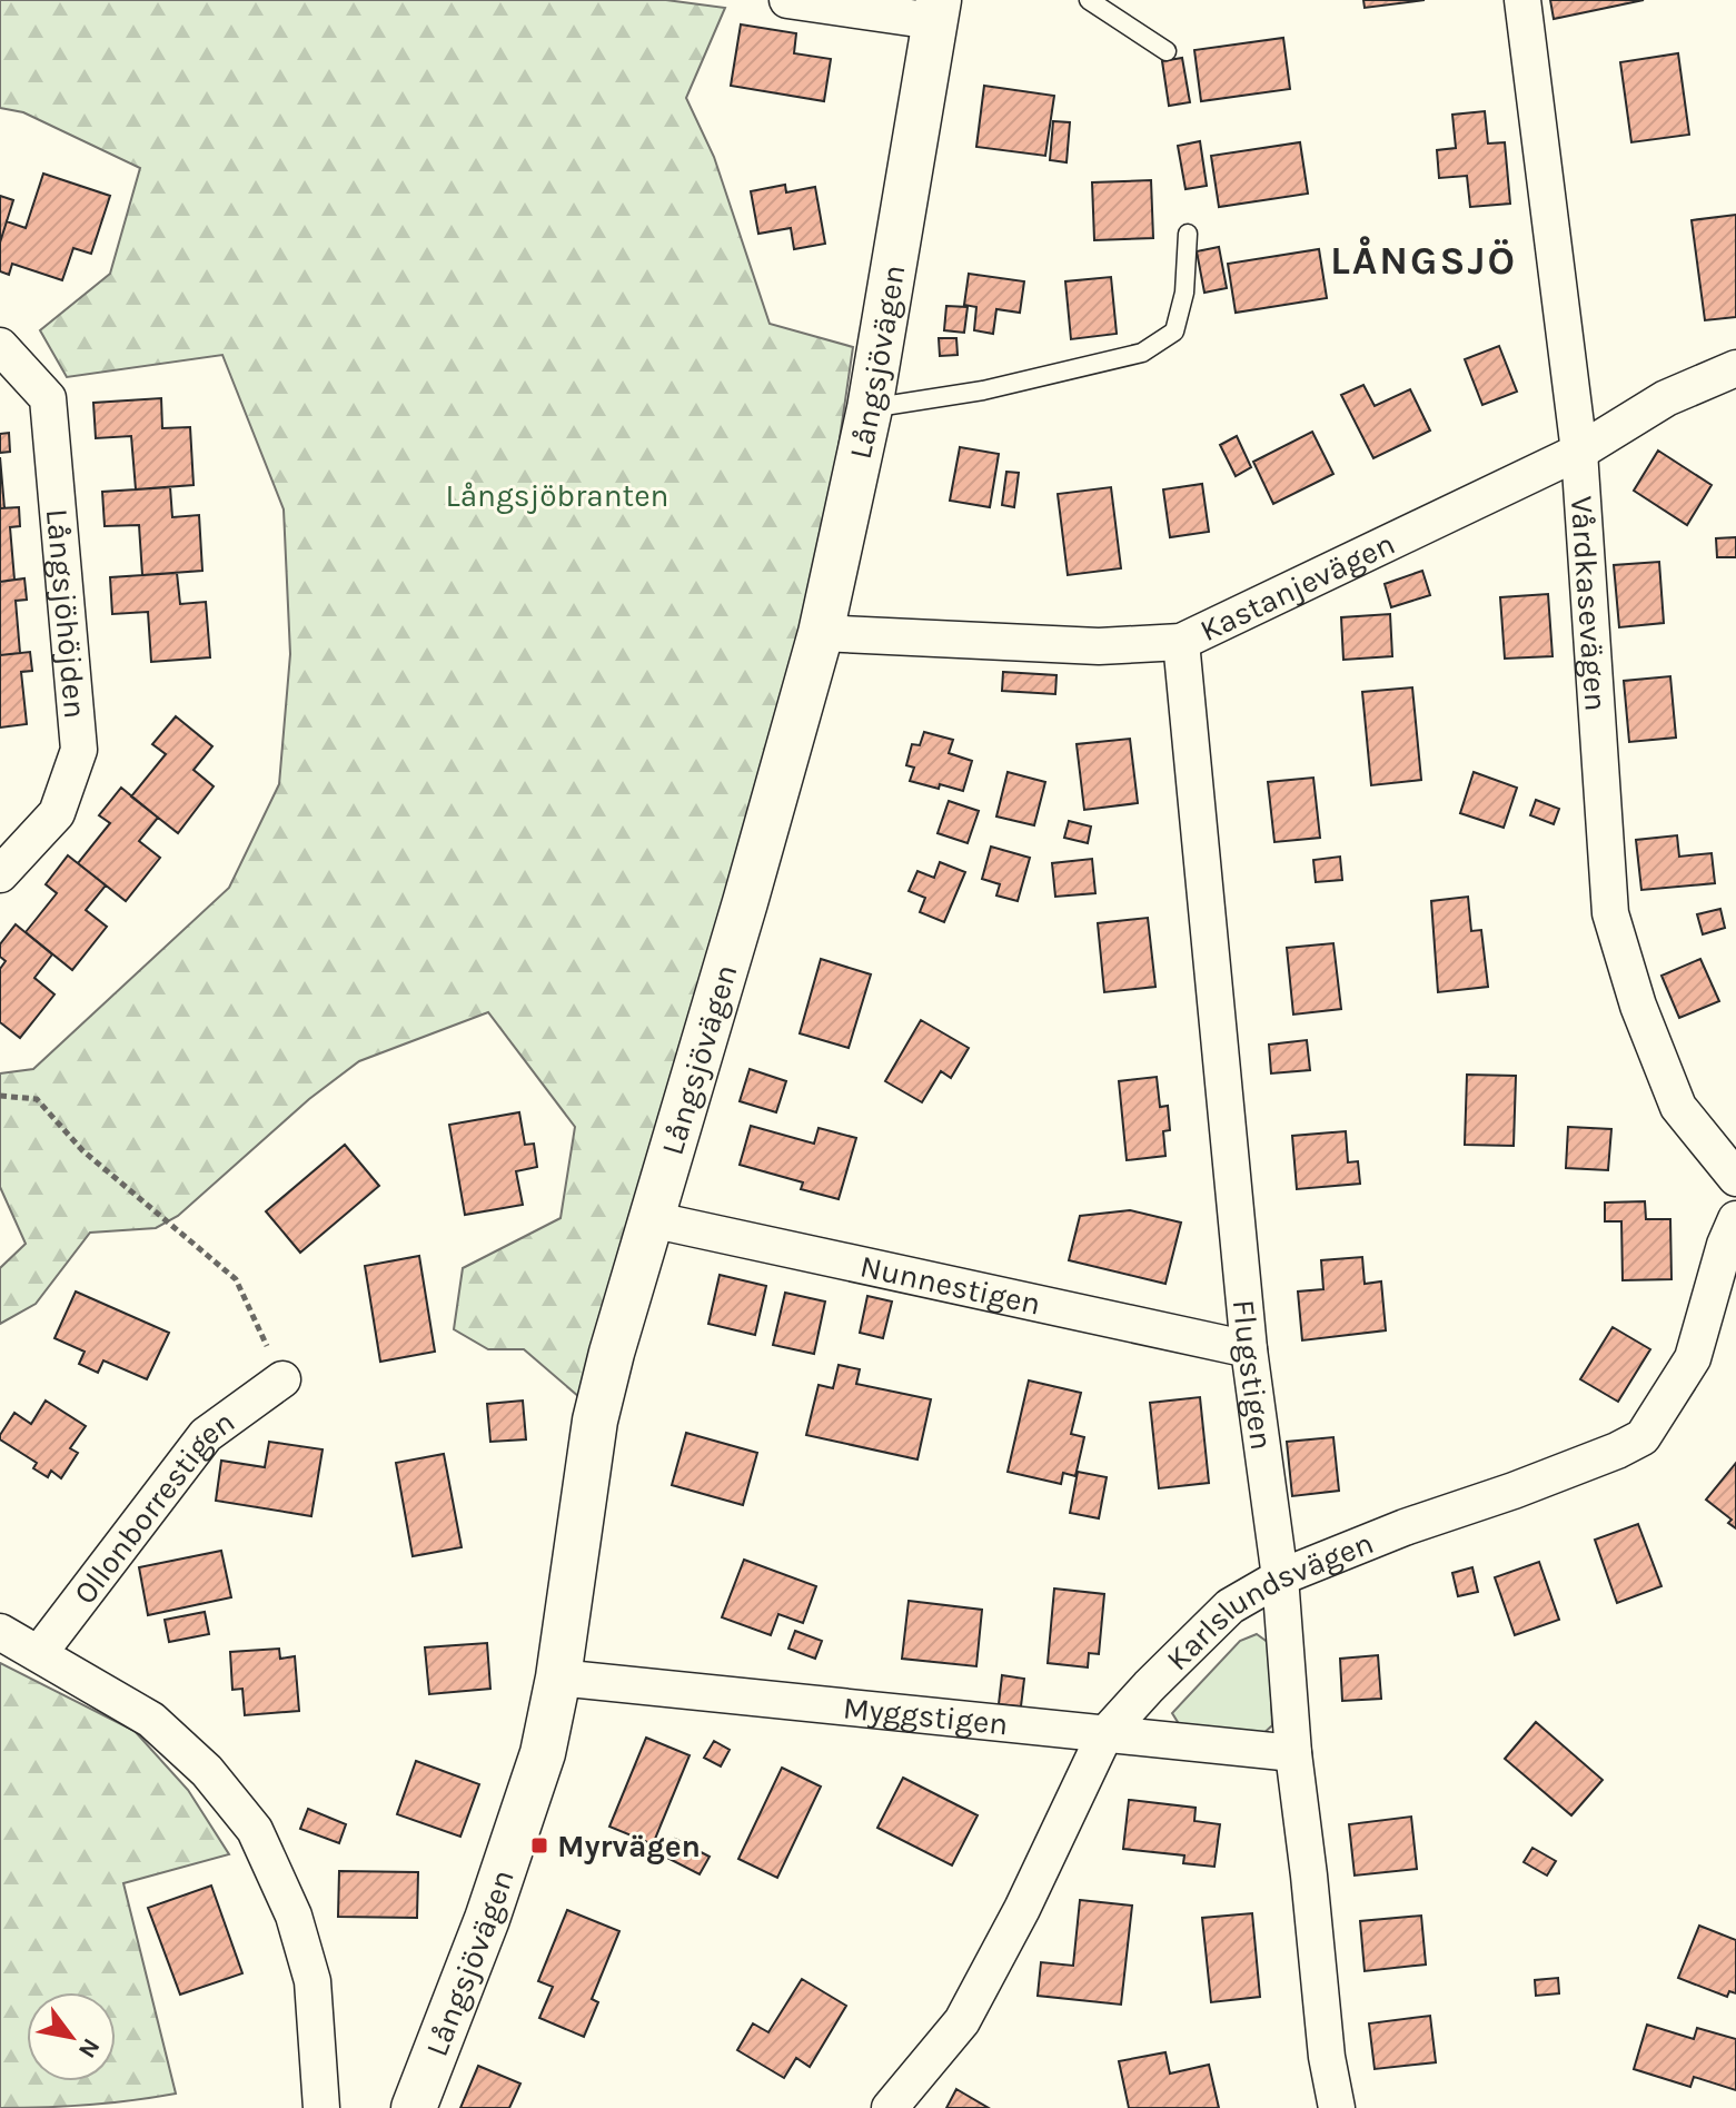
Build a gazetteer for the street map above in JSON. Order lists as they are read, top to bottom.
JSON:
{
  "streets": {
    "street": [
      "Långsjövägen",
      "Kastanjevägen",
      "Vårdkasevägen",
      "Långsjöhöjden",
      "Nunnestigen",
      "Flugstigen",
      "Ollonborrestigen",
      "Karlslundsvägen",
      "Myggstigen"
    ]
  },
  "crossings": [
    ["Långsjövägen", "Kastanjevägen"],
    ["Långsjövägen", "Nunnestigen"],
    ["Långsjövägen", "Myggstigen"],
    ["Kastanjevägen", "Vårdkasevägen"],
    ["Kastanjevägen", "Flugstigen"],
    ["Nunnestigen", "Flugstigen"],
    ["Flugstigen", "Karlslundsvägen"],
    ["Flugstigen", "Myggstigen"],
    ["Karlslundsvägen", "Myggstigen"]
  ],
  "districts": ["LÅNGSJÖ"],
  "parks": ["Långsjöbranten"],
  "places": {
    "transit": ["Myrvägen"]
  },
  "north": "bottom right"
}
